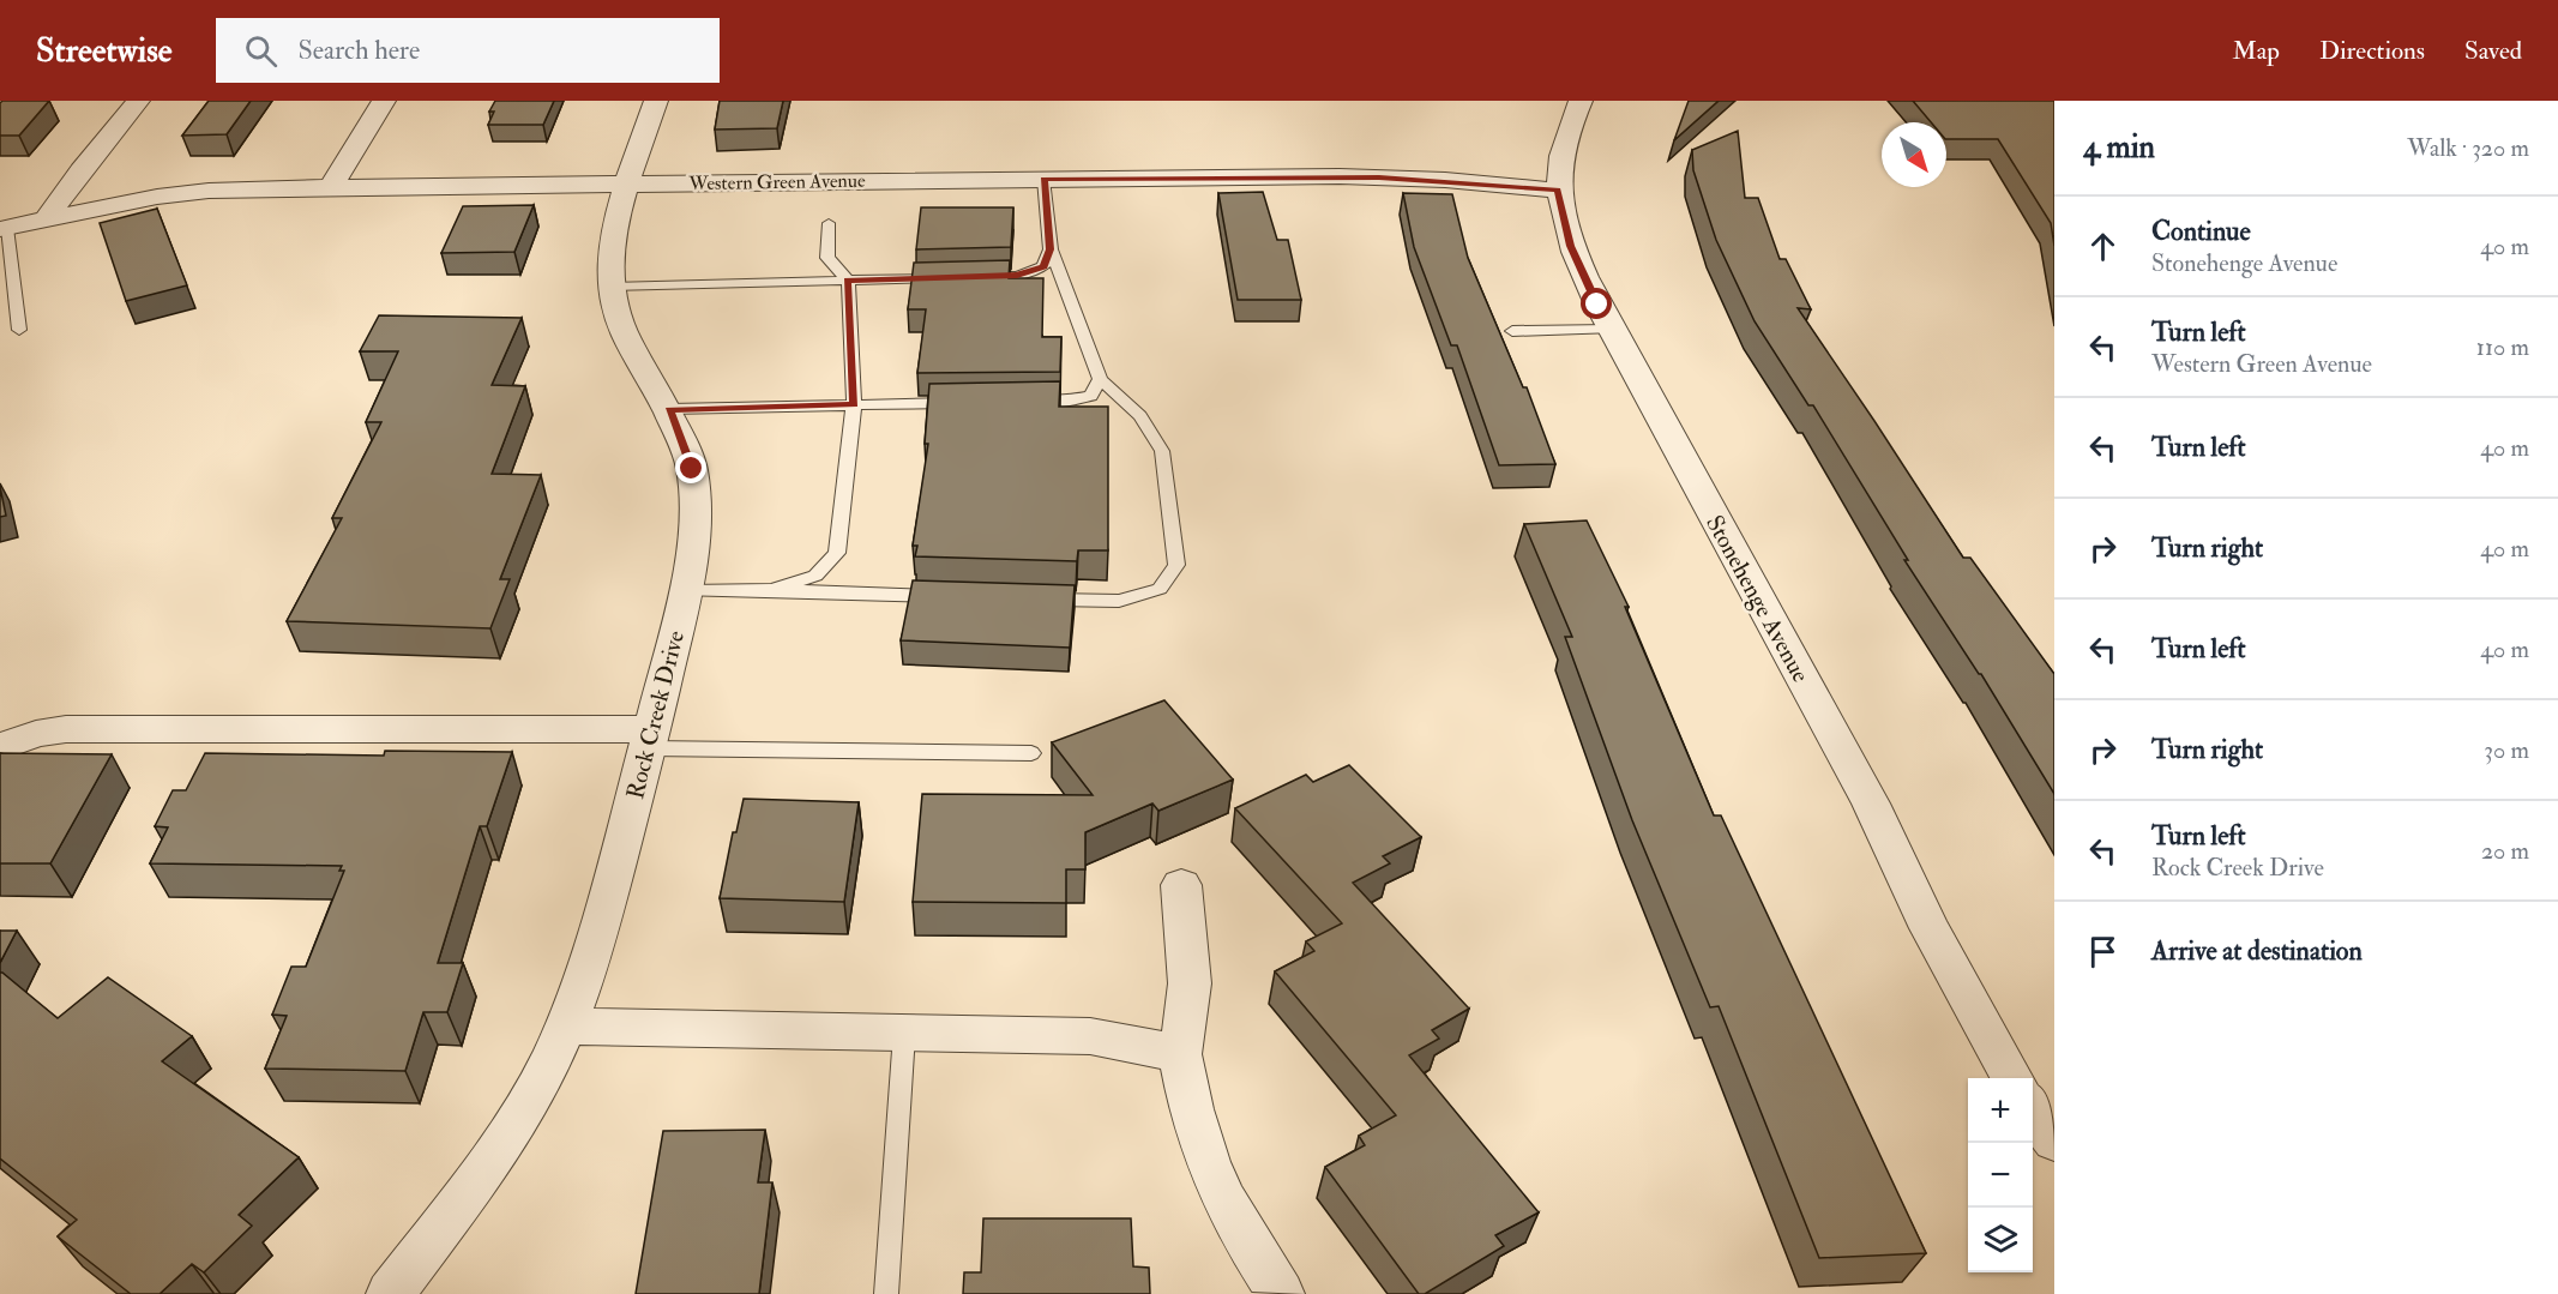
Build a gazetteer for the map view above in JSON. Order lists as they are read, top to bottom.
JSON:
{
  "streets": {
    "street": ["Western Green Avenue", "Stonehenge Avenue", "Rock Creek Drive"]
  },
  "crossings": [
    ["Western Green Avenue", "Stonehenge Avenue"],
    ["Western Green Avenue", "Rock Creek Drive"]
  ],
  "north": "bottom right",
  "page": {
    "header": "Streetwise",
    "search": "Search here",
    "nav": ["Map", "Directions", "Saved"],
    "heading": ["4 min", "Walk · 320 m"],
    "list": [
      ["Continue", "Stonehenge Avenue", "40 m"],
      ["Turn left", "Western Green Avenue", "110 m"],
      ["Turn left", "40 m"],
      ["Turn right", "40 m"],
      ["Turn left", "40 m"],
      ["Turn right", "30 m"],
      ["Turn left", "Rock Creek Drive", "20 m"],
      "Arrive at destination"
    ],
    "map_buttons": ["+", "−"]
  }
}
